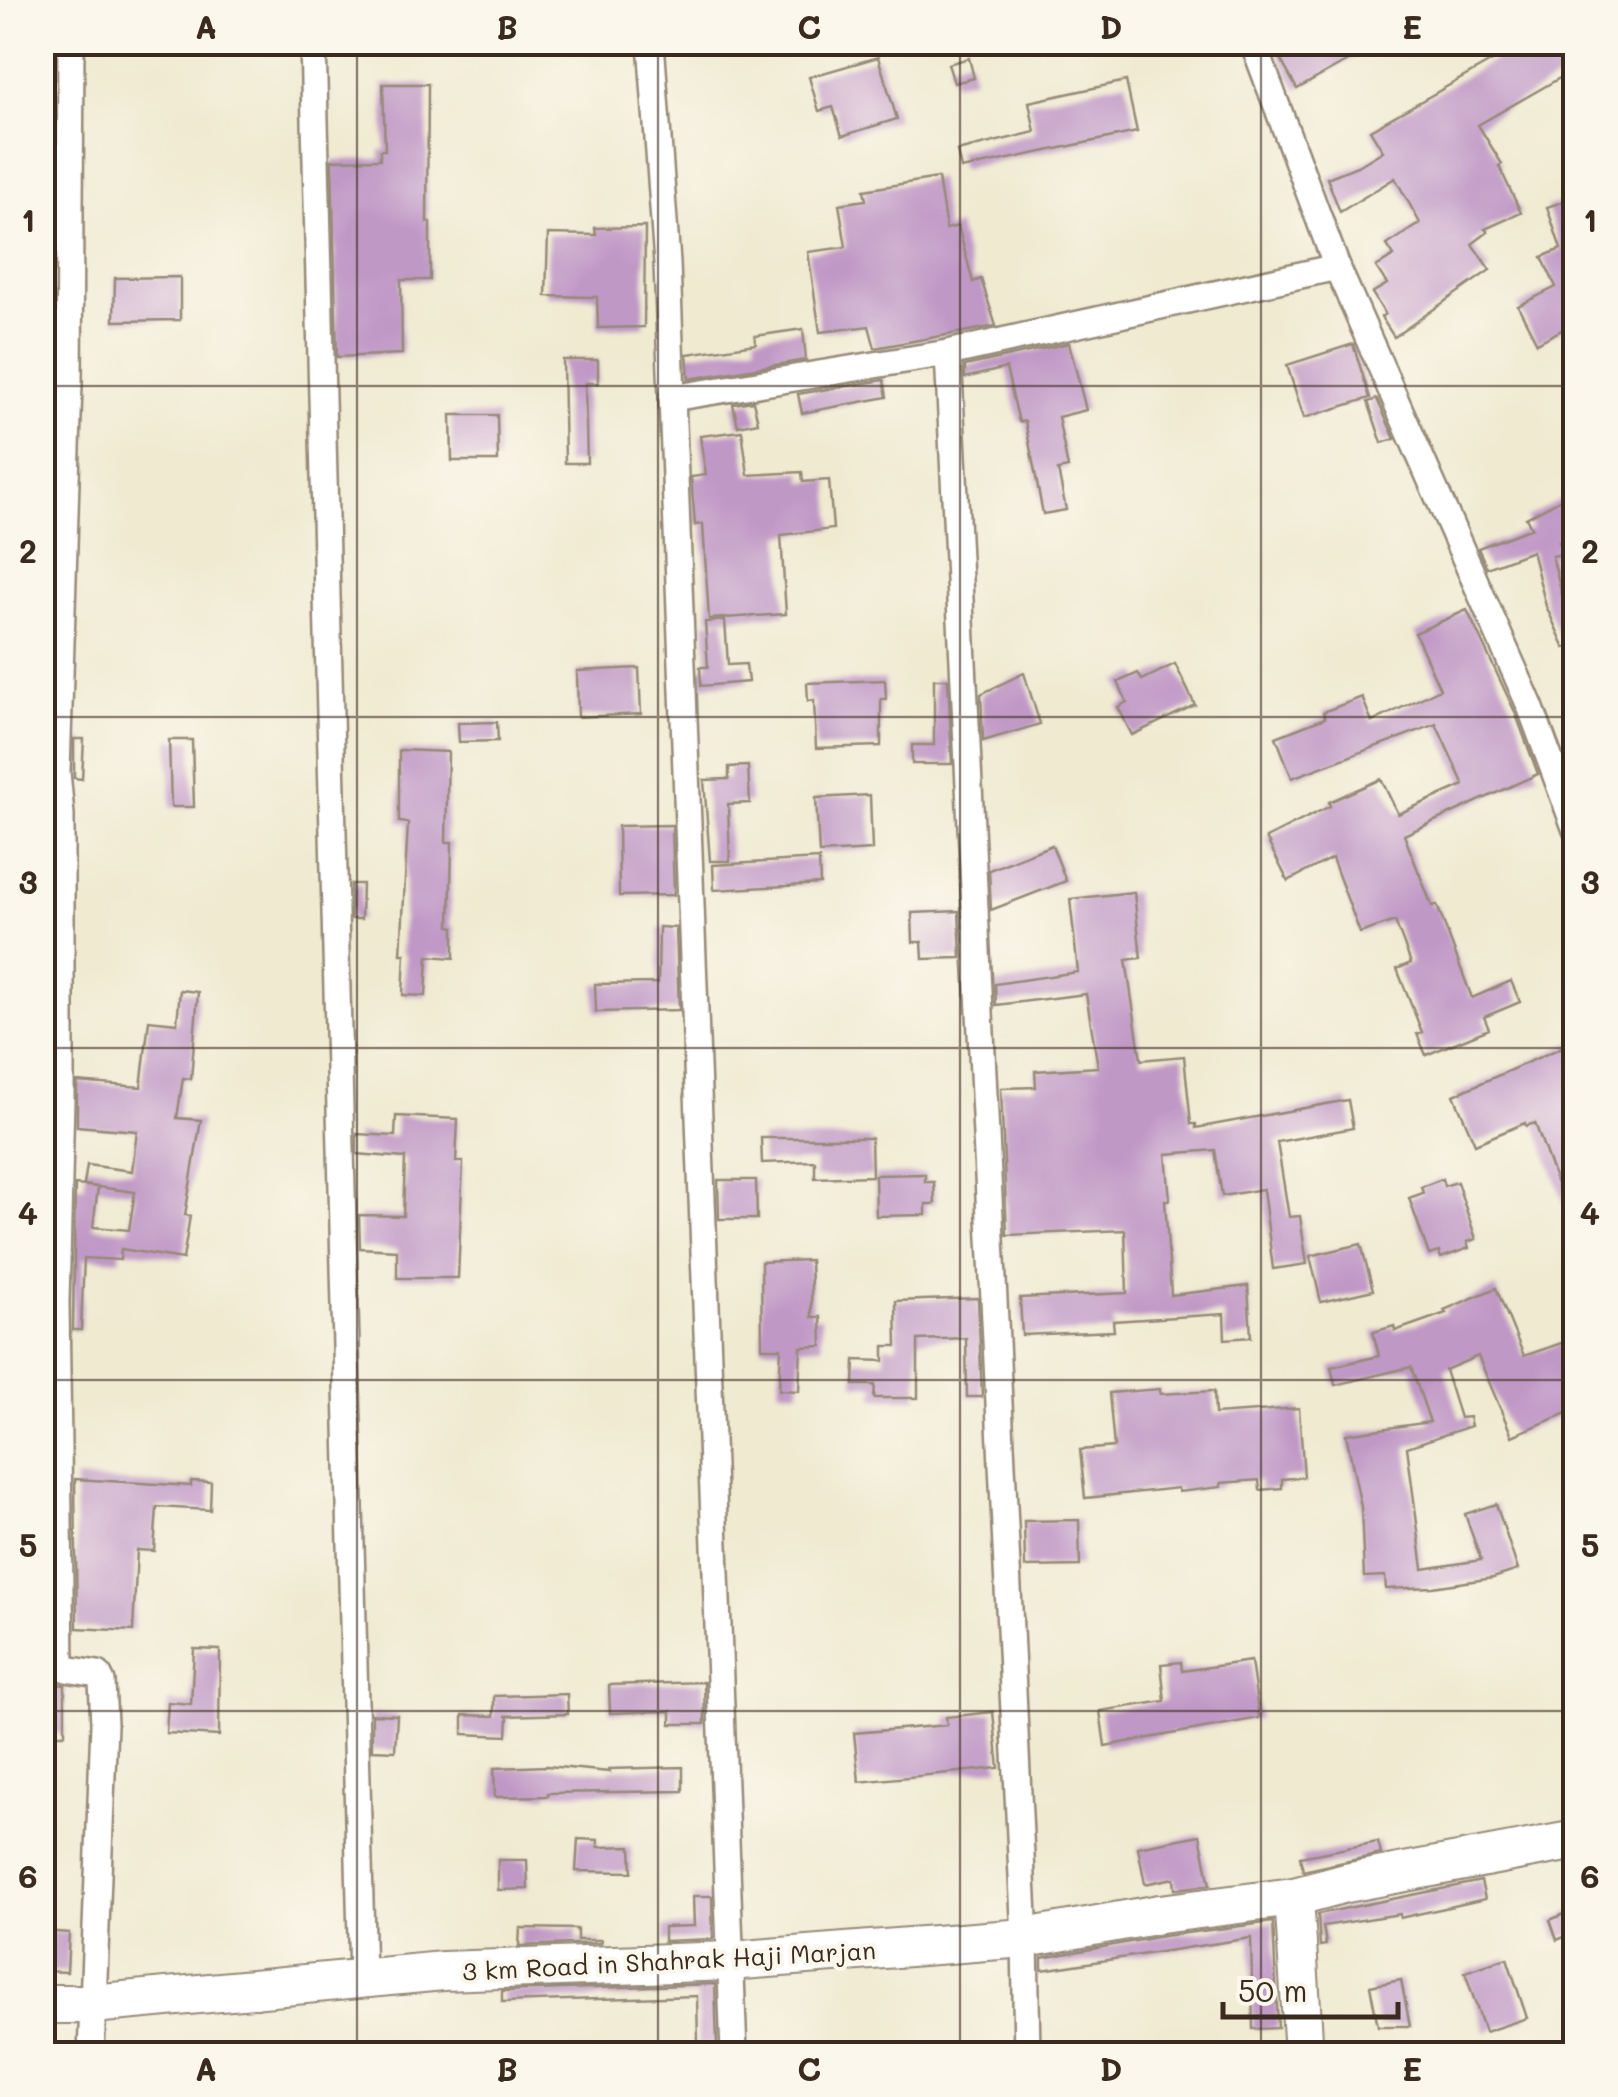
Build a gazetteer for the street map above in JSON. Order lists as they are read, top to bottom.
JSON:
{
  "streets": {
    "street": ["3 km Road in Shahrak Haji Marjan"]
  },
  "scale_bar": "50 m",
  "grid": {
    "columns": [
      "A",
      "B",
      "C",
      "D",
      "E"
    ],
    "rows": [
      "1",
      "2",
      "3",
      "4",
      "5",
      "6"
    ]
  }
}
